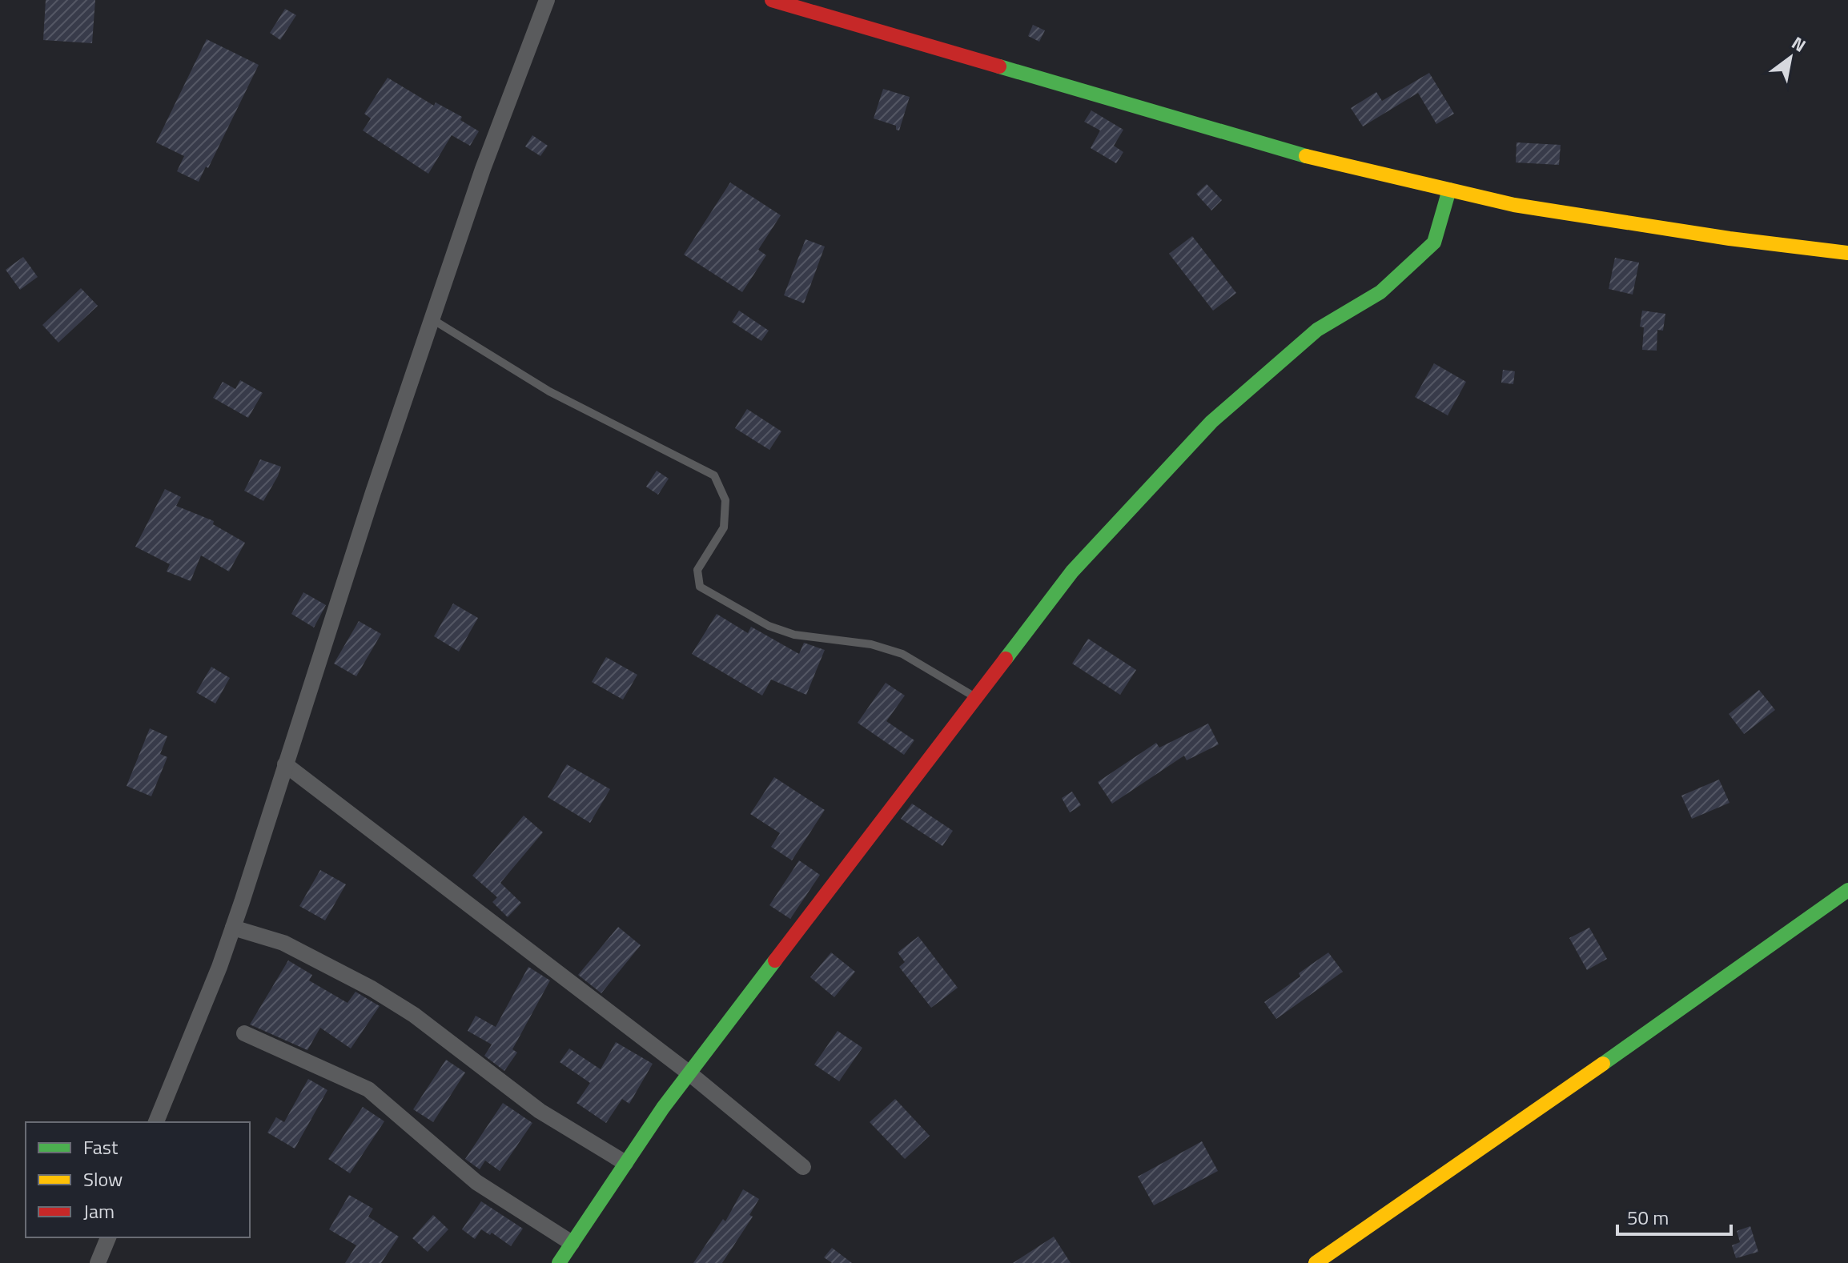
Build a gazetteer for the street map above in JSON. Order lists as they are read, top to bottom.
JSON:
{
  "legend": ["Fast", "Slow", "Jam"],
  "scale_bar": "50 m",
  "north": "top right"
}
